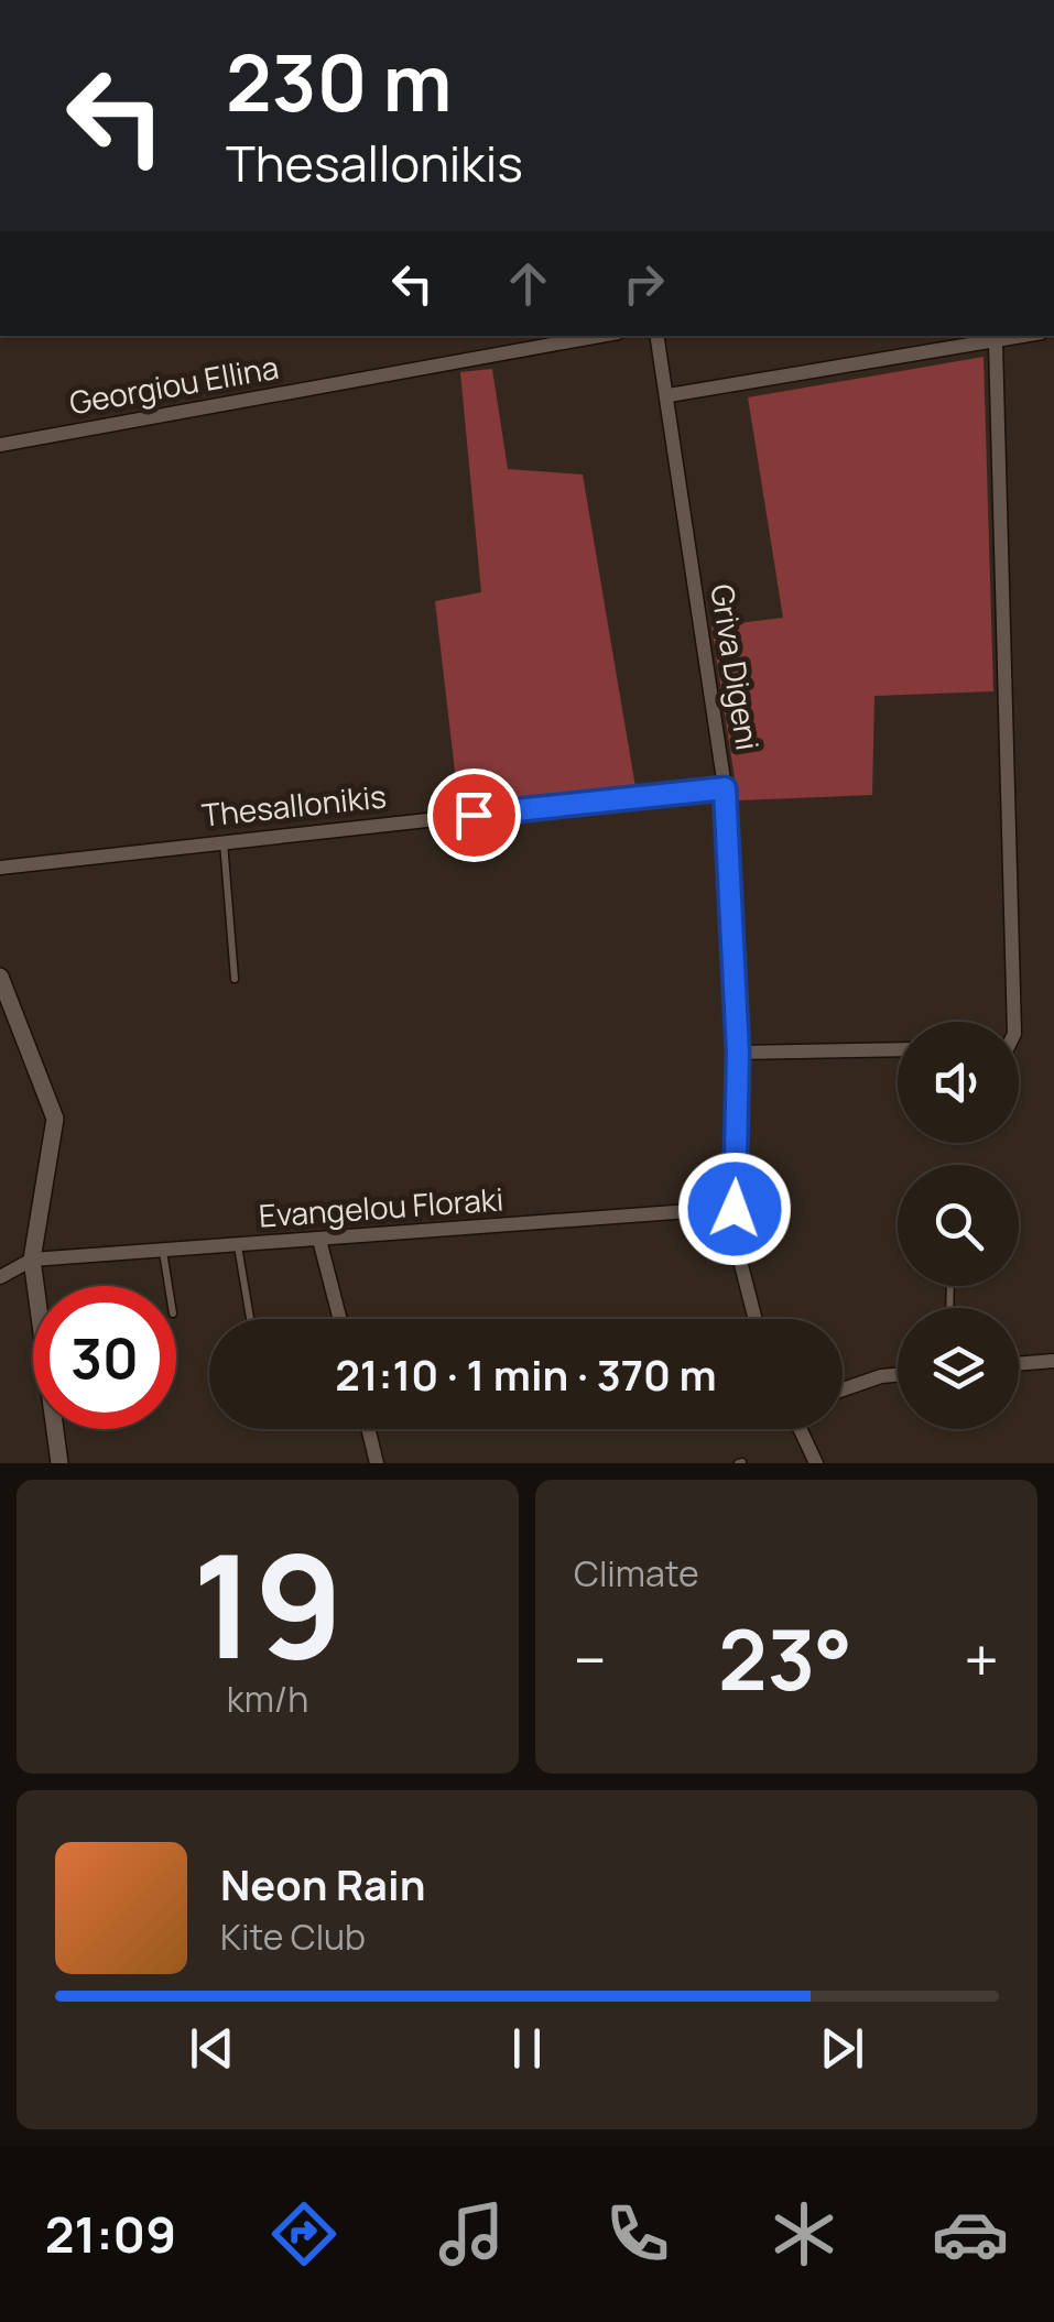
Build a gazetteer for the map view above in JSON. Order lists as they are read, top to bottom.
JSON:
{
  "streets": {
    "street": [
      "Georgiou Ellina",
      "Griva Digeni",
      "Thesallonikis",
      "Evangelou Floraki"
    ]
  },
  "crossings": [
    ["Griva Digeni", "Thesallonikis"],
    ["Griva Digeni", "Evangelou Floraki"]
  ],
  "page": {
    "turn": ["230 m", "Thesallonikis"],
    "limit": "30",
    "trip": "21:10 · 1 min · 370 m",
    "tile": [
      ["19", "km/h"],
      "Climate"
    ],
    "heat": ["−", "23°", "+"],
    "song": ["Neon Rain", "Kite Club"],
    "tabs": "21:09"
  }
}
